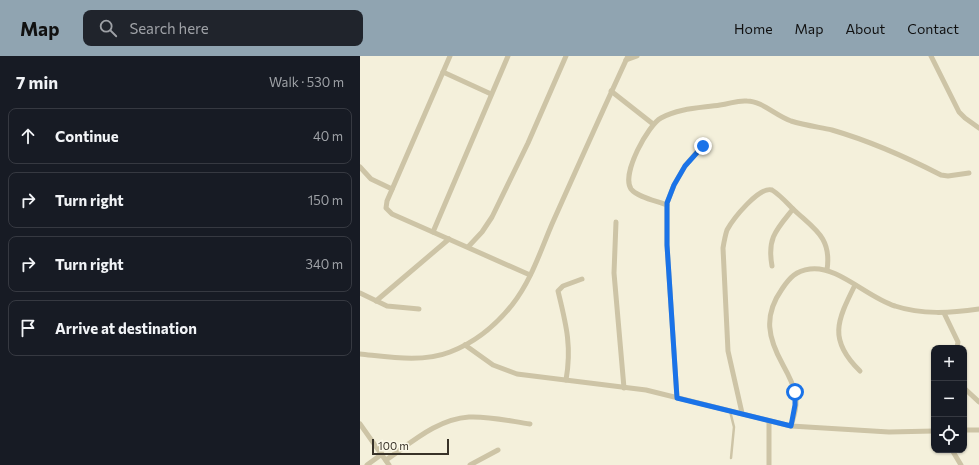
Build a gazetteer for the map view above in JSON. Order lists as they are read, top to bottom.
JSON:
{
  "scale_bar": "100 m",
  "page": {
    "header": "Map",
    "search": "Search here",
    "nav": [
      "Home",
      "Map",
      "About",
      "Contact"
    ],
    "heading": ["7 min", "Walk · 530 m"],
    "list": [
      ["Continue", "40 m"],
      ["Turn right", "150 m"],
      ["Turn right", "340 m"],
      "Arrive at destination"
    ],
    "map_buttons": ["+", "−"],
    "scale": "100 m"
  }
}
